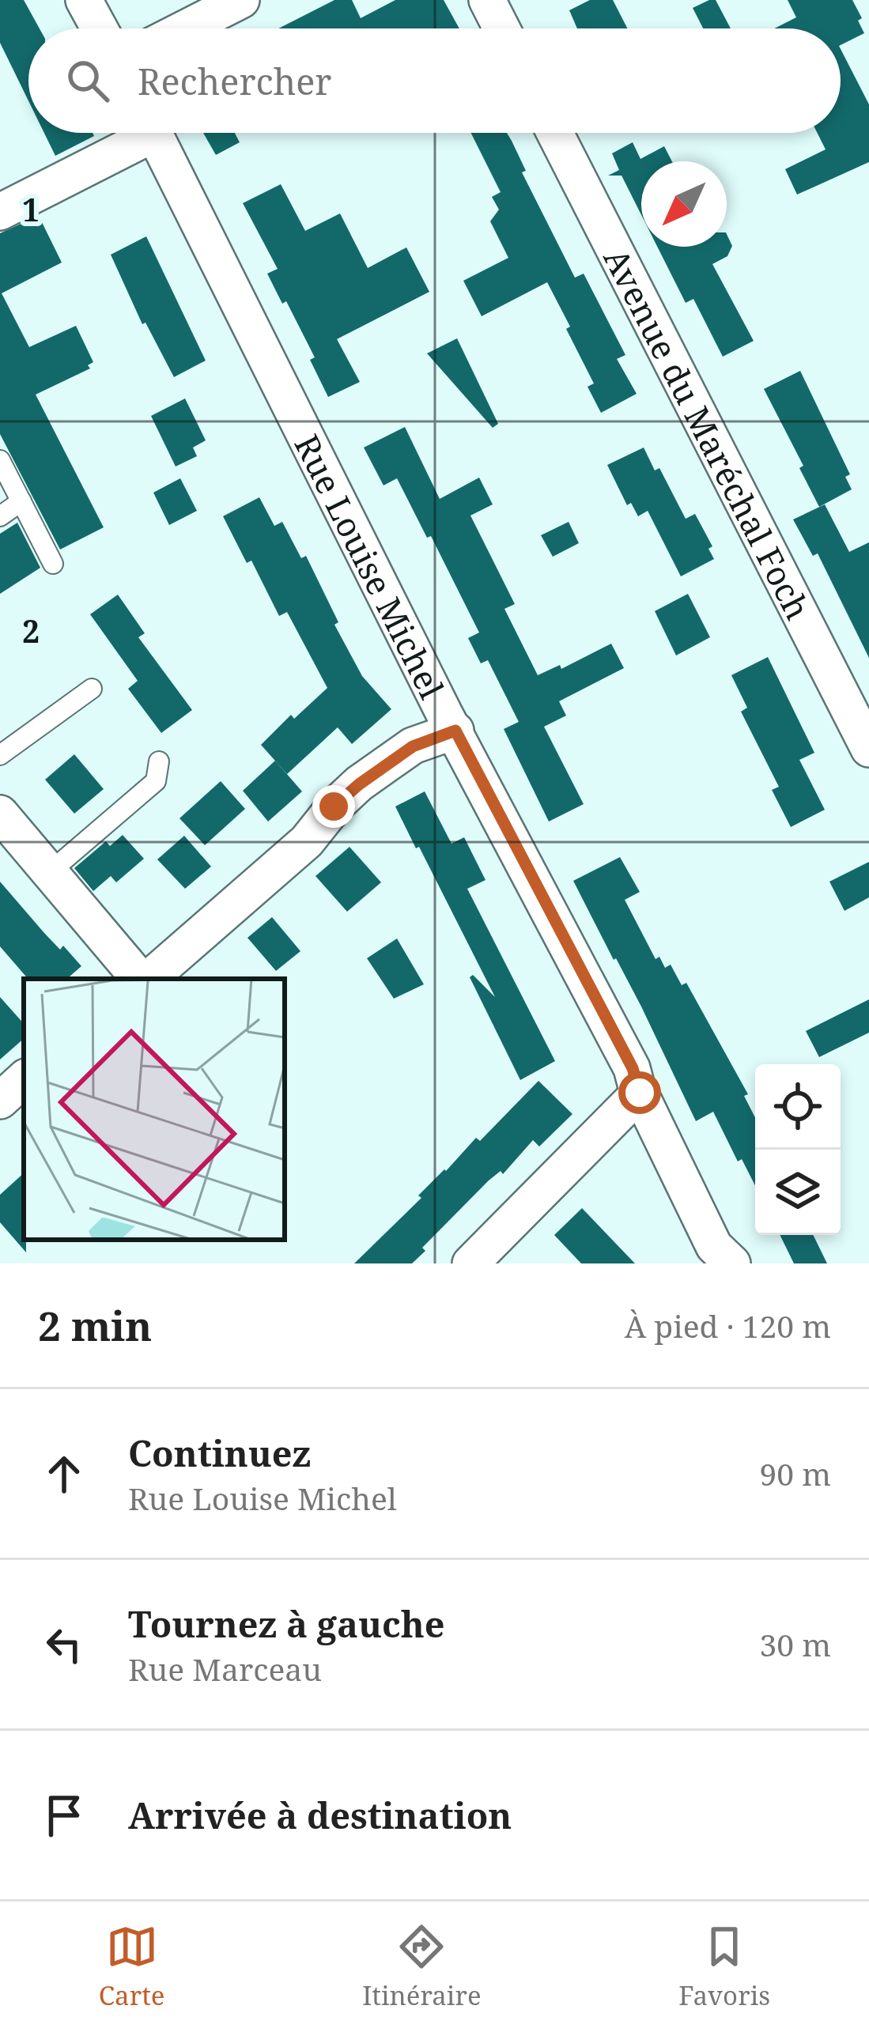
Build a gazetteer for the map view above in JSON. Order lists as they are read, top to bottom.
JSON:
{
  "streets": {
    "street": ["Avenue du Maréchal Foch", "Rue Louise Michel"]
  },
  "north": "bottom left",
  "page": {
    "search": "Rechercher",
    "heading": ["2 min", "À pied · 120 m"],
    "list": [
      ["Continuez", "Rue Louise Michel", "90 m"],
      ["Tournez à gauche", "Rue Marceau", "30 m"],
      "Arrivée à destination"
    ],
    "nav": ["Carte", "Itinéraire", "Favoris"]
  },
  "grid": {
    "rows": ["1", "2"]
  }
}
